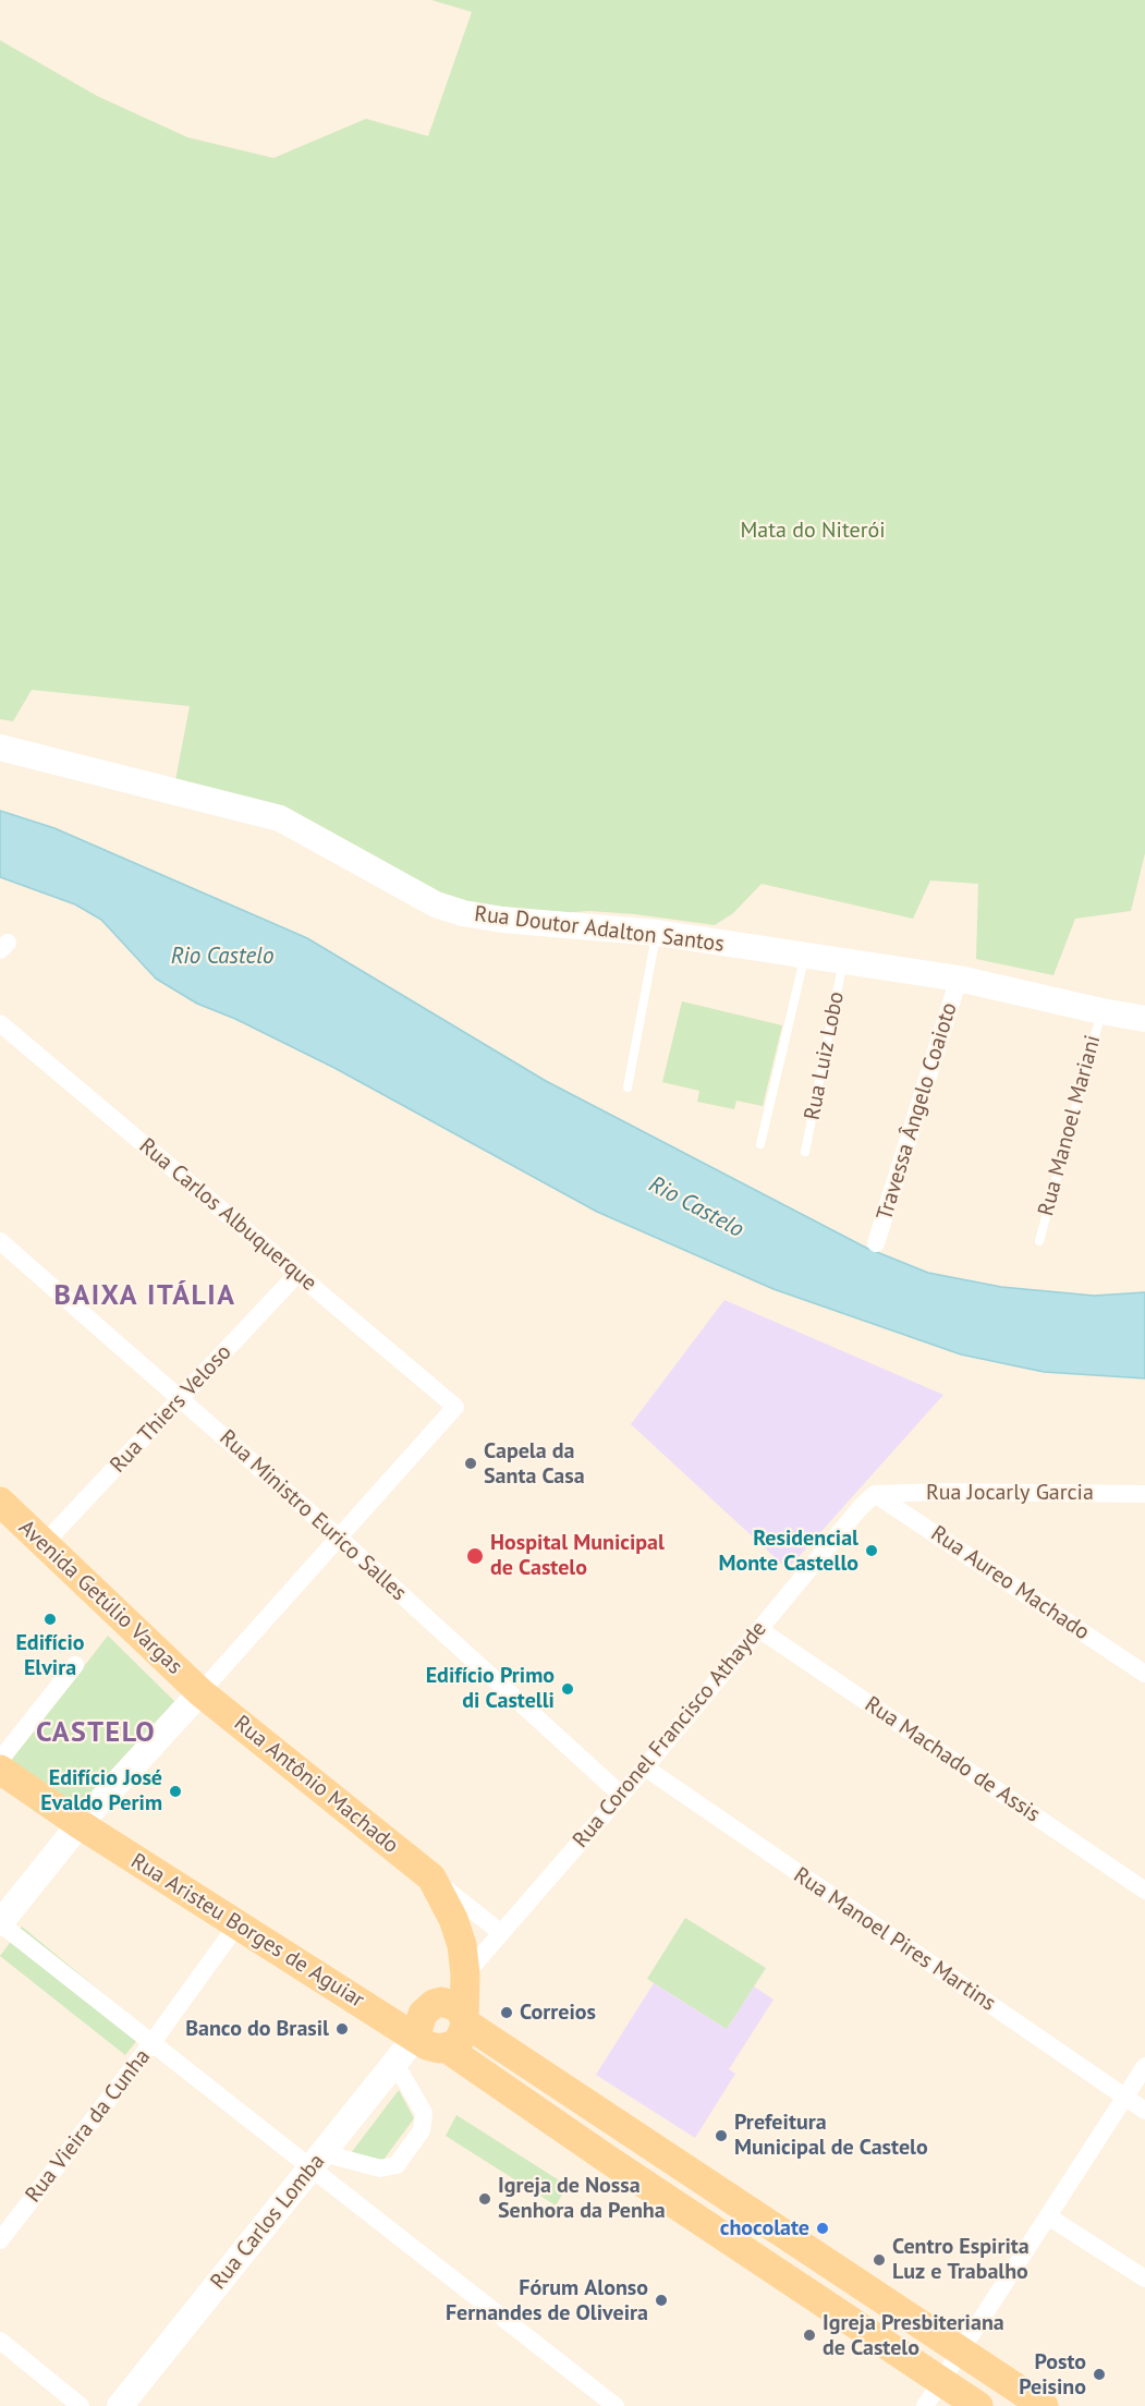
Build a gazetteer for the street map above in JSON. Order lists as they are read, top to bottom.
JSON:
{
  "streets": {
    "main road": [
      "Rua Doutor Adalton Santos",
      "Avenida Getúlio Vargas",
      "Rua Antônio Machado",
      "Rua Aristeu Borges de Aguiar",
      "Rua Carlos Lomba"
    ],
    "street": [
      "Travessa Ângelo Coaioto",
      "Rua Carlos Albuquerque",
      "Rua Thiers Veloso",
      "Rua Jocarly Garcia",
      "Rua Ministro Eurico Salles",
      "Rua Aureo Machado",
      "Rua Coronel Francisco Athayde",
      "Rua Machado de Assis",
      "Rua Manoel Pires Martins",
      "Rua Vieira da Cunha"
    ],
    "lane": ["Rua Luiz Lobo", "Rua Manoel Mariani"]
  },
  "crossings": [
    ["Rua Doutor Adalton Santos", "Rua Luiz Lobo"],
    ["Rua Doutor Adalton Santos", "Travessa Ângelo Coaioto"],
    ["Rua Doutor Adalton Santos", "Rua Manoel Mariani"],
    ["Rua Carlos Albuquerque", "Rua Thiers Veloso"],
    ["Rua Carlos Albuquerque", "Rua Ministro Eurico Salles"],
    ["Rua Thiers Veloso", "Rua Ministro Eurico Salles"],
    ["Rua Thiers Veloso", "Avenida Getúlio Vargas"],
    ["Rua Jocarly Garcia", "Rua Aureo Machado"],
    ["Rua Jocarly Garcia", "Rua Coronel Francisco Athayde"],
    ["Rua Ministro Eurico Salles", "Rua Coronel Francisco Athayde"],
    ["Rua Aureo Machado", "Rua Coronel Francisco Athayde"],
    ["Avenida Getúlio Vargas", "Rua Antônio Machado"],
    ["Rua Coronel Francisco Athayde", "Rua Machado de Assis"],
    ["Rua Coronel Francisco Athayde", "Rua Antônio Machado"],
    ["Rua Coronel Francisco Athayde", "Rua Manoel Pires Martins"],
    ["Rua Antônio Machado", "Rua Aristeu Borges de Aguiar"],
    ["Rua Antônio Machado", "Rua Carlos Lomba"],
    ["Rua Aristeu Borges de Aguiar", "Rua Vieira da Cunha"],
    ["Rua Aristeu Borges de Aguiar", "Rua Carlos Lomba"]
  ],
  "districts": ["BAIXA ITÁLIA", "CASTELO"],
  "water": ["Rio Castelo"],
  "parks": ["Mata do Niterói"],
  "places": [
    "Capela da Santa Casa",
    "Residencial Monte Castello",
    "Hospital Municipal de Castelo",
    "Edifício Elvira",
    "Edifício Primo di Castelli",
    "Edifício José Evaldo Perim",
    "Correios",
    "Banco do Brasil",
    "Prefeitura Municipal de Castelo",
    "Igreja de Nossa Senhora da Penha",
    "chocolate",
    "Centro Espirita Luz e Trabalho",
    "Fórum Alonso Fernandes de Oliveira",
    "Igreja Presbiteriana de Castelo",
    "Posto Peisino"
  ]
}
